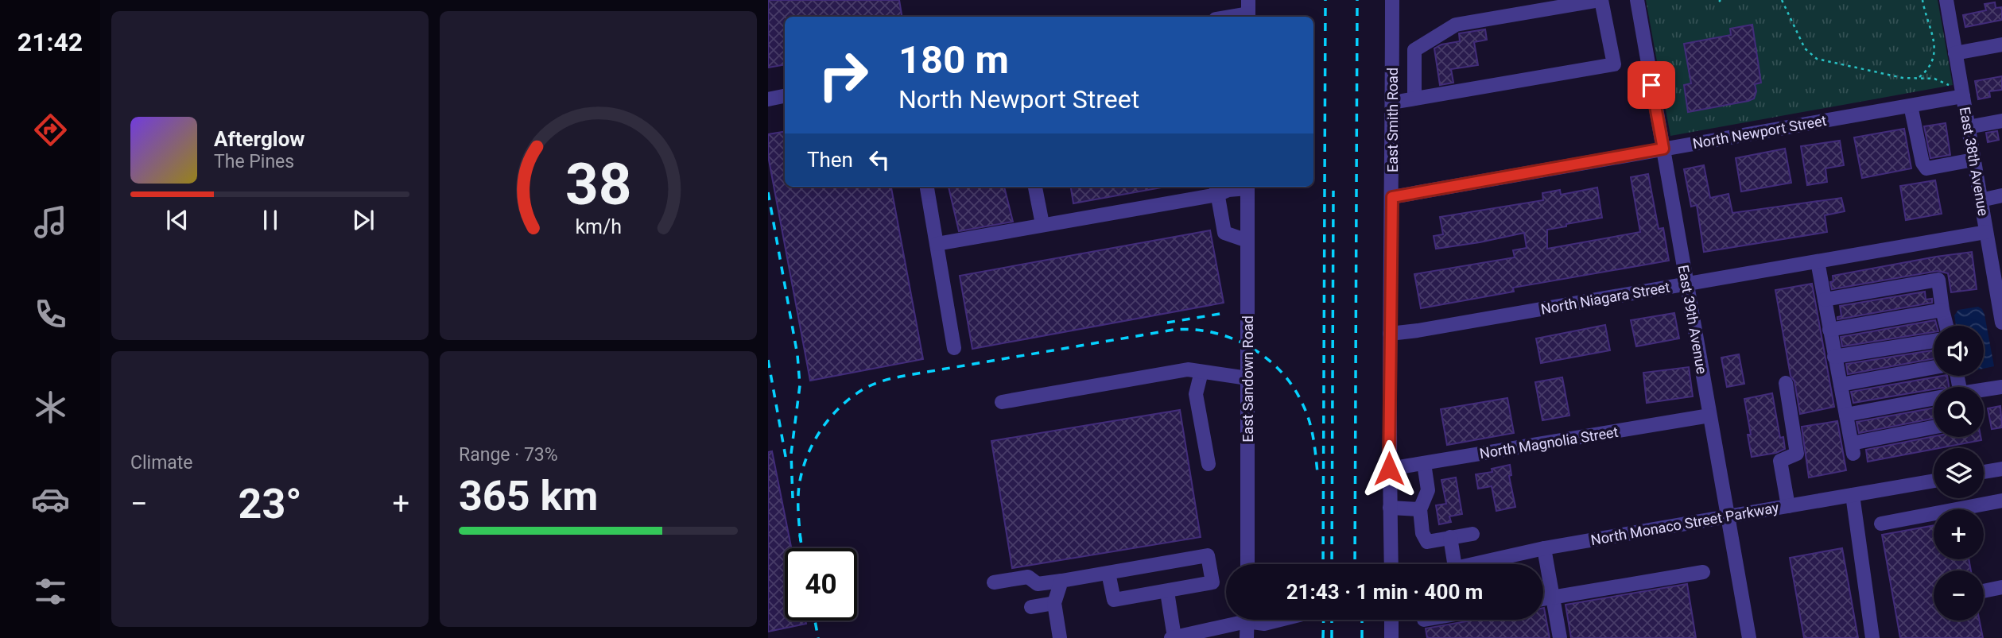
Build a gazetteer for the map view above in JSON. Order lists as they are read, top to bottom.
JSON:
{
  "streets": {
    "street": [
      "East Smith Road",
      "North Newport Street",
      "East 38th Avenue",
      "North Niagara Street",
      "East 39th Avenue",
      "East Sandown Road",
      "North Magnolia Street",
      "North Monaco Street Parkway"
    ]
  },
  "crossings": [
    ["East Smith Road", "North Newport Street"],
    ["East Smith Road", "North Niagara Street"],
    ["East Smith Road", "North Magnolia Street"],
    ["North Newport Street", "East 38th Avenue"],
    ["North Newport Street", "East 39th Avenue"],
    ["East 38th Avenue", "North Niagara Street"],
    ["North Niagara Street", "East 39th Avenue"],
    ["East 39th Avenue", "North Magnolia Street"],
    ["East 39th Avenue", "North Monaco Street Parkway"]
  ],
  "page": {
    "tabs": "21:42",
    "turn": ["180 m", "North Newport Street"],
    "song": ["Afterglow", "The Pines"],
    "then": "Then",
    "map_buttons": ["+", "−"],
    "tile": [
      "Climate",
      ["Range · 73%", "365 km"]
    ],
    "heat": ["−", "23°", "+"],
    "limit": "40",
    "trip": "21:43 · 1 min · 400 m",
    "gauge": ["38", "km/h"]
  }
}
